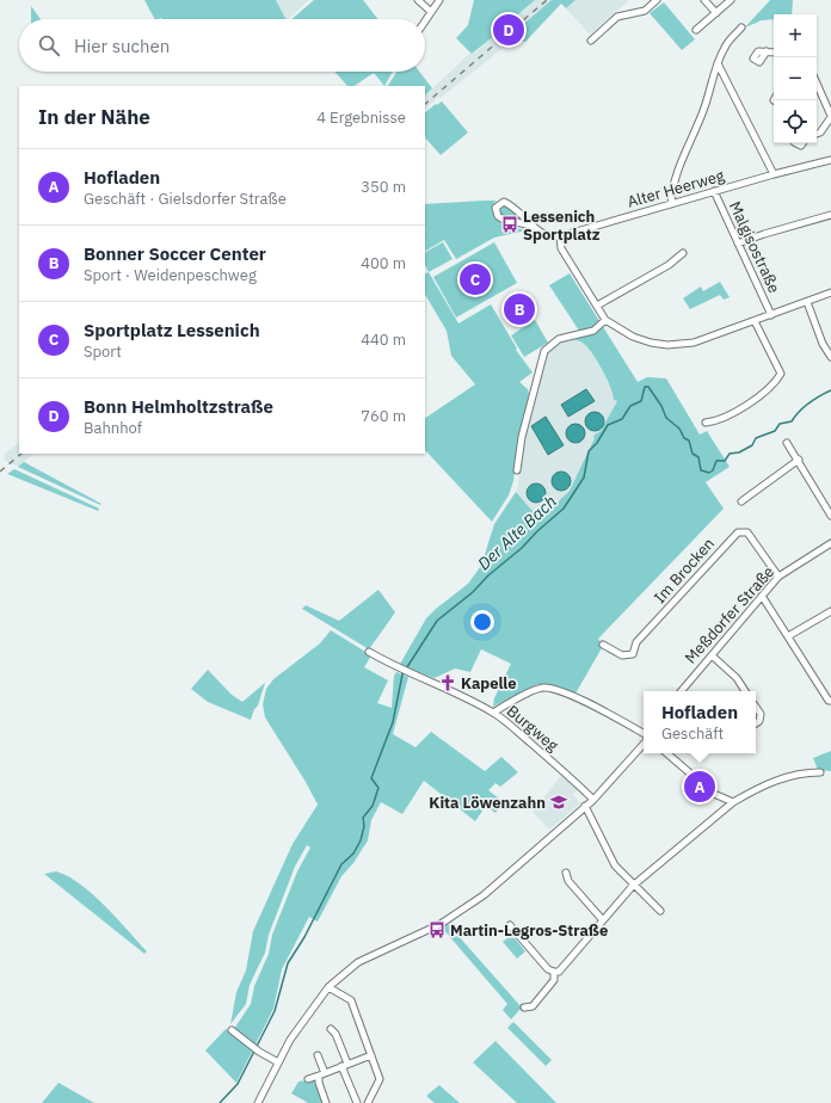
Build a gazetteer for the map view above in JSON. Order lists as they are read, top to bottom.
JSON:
{
  "streets": {
    "street": [
      "Alter Heerweg",
      "Malgisostraße",
      "Im Brocken",
      "Meßdorfer Straße",
      "Burgweg"
    ]
  },
  "crossings": [
    ["Alter Heerweg", "Malgisostraße"],
    ["Im Brocken", "Meßdorfer Straße"]
  ],
  "water": ["Der Alte Bach"],
  "places": {
    "bus stop": ["Lessenich Sportplatz", "Martin-Legros-Straße"],
    "church": ["Kapelle"],
    "school or university": ["Kita Löwenzahn"]
  },
  "page": {
    "pins": [
      "D",
      "C",
      "B",
      "A"
    ],
    "map_buttons": ["+", "−"],
    "search": "Hier suchen",
    "heading": ["In der Nähe", "4 Ergebnisse"],
    "list": [
      {
        "mark": "A",
        "name": "Hofladen",
        "note": "Geschäft · Gielsdorfer Straße",
        "value": "350 m"
      },
      {
        "mark": "B",
        "name": "Bonner Soccer Center",
        "note": "Sport · Weidenpeschweg",
        "value": "400 m"
      },
      {
        "mark": "C",
        "name": "Sportplatz Lessenich",
        "note": "Sport",
        "value": "440 m"
      },
      {
        "mark": "D",
        "name": "Bonn Helmholtzstraße",
        "note": "Bahnhof",
        "value": "760 m"
      }
    ],
    "popup": ["Hofladen", "Geschäft"]
  }
}
